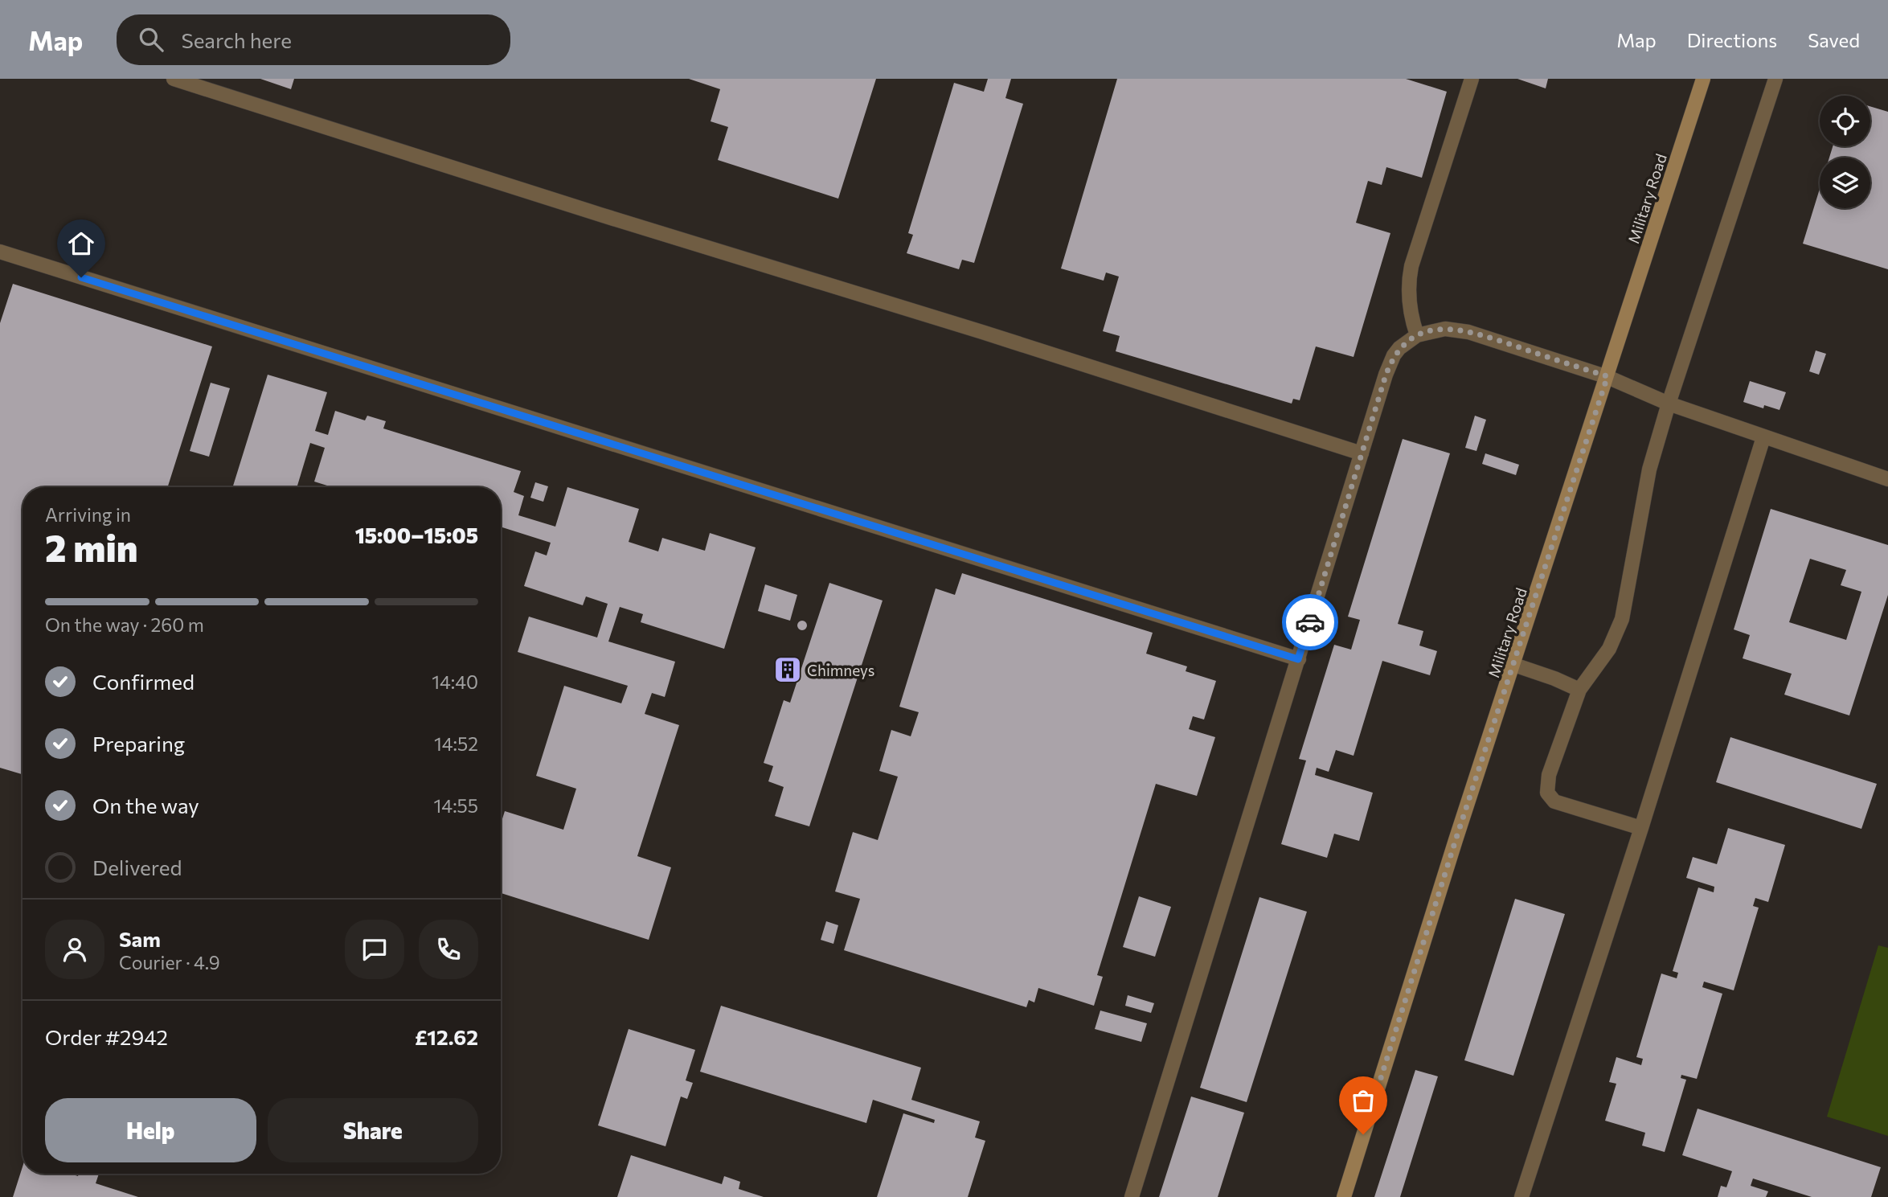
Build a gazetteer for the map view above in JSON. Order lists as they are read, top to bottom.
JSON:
{
  "streets": {
    "street": ["Military Road"]
  },
  "places": {
    "building": ["Chimneys"]
  },
  "page": {
    "header": "Map",
    "search": "Search here",
    "nav": ["Map", "Directions", "Saved"],
    "heading": ["2 min", "Arriving in", "15:00–15:05"],
    "panel": [
      "Sam",
      "Courier · 4.9",
      "Order #2942",
      "£12.62"
    ],
    "bar": "On the way · 260 m",
    "list": [
      ["Confirmed", "14:40"],
      ["Preparing", "14:52"],
      ["On the way", "14:55"],
      "Delivered"
    ],
    "buttons": ["Help", "Share"]
  }
}
